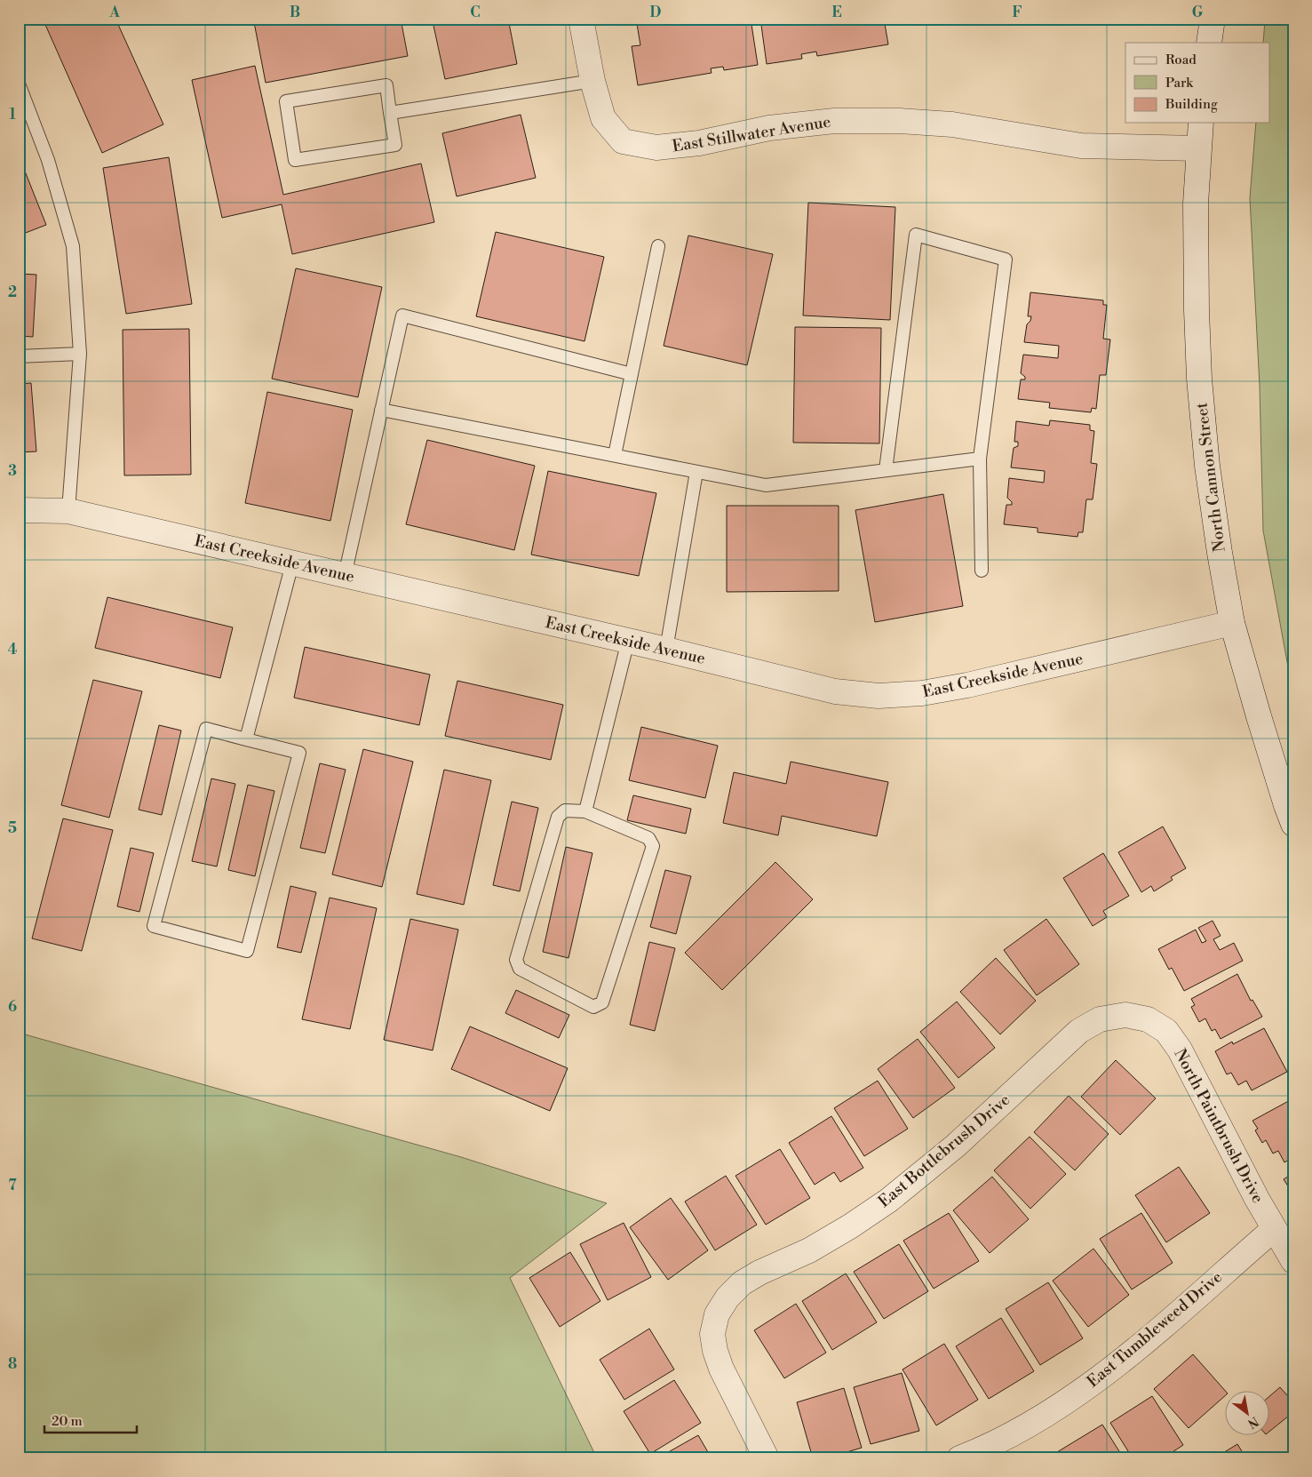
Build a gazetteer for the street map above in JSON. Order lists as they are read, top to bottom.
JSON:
{
  "streets": {
    "street": [
      "East Stillwater Avenue",
      "North Cannon Street",
      "East Creekside Avenue",
      "North Paintbrush Drive",
      "East Bottlebrush Drive",
      "East Tumbleweed Drive"
    ]
  },
  "crossings": [
    ["East Stillwater Avenue", "North Cannon Street"],
    ["North Cannon Street", "East Creekside Avenue"],
    ["North Paintbrush Drive", "East Bottlebrush Drive"],
    ["North Paintbrush Drive", "East Tumbleweed Drive"]
  ],
  "legend": ["Road", "Park", "Building"],
  "scale_bar": "20 m",
  "north": "bottom right",
  "grid": {
    "columns": [
      "A",
      "B",
      "C",
      "D",
      "E",
      "F",
      "G"
    ],
    "rows": [
      "1",
      "2",
      "3",
      "4",
      "5",
      "6",
      "7",
      "8"
    ]
  }
}
